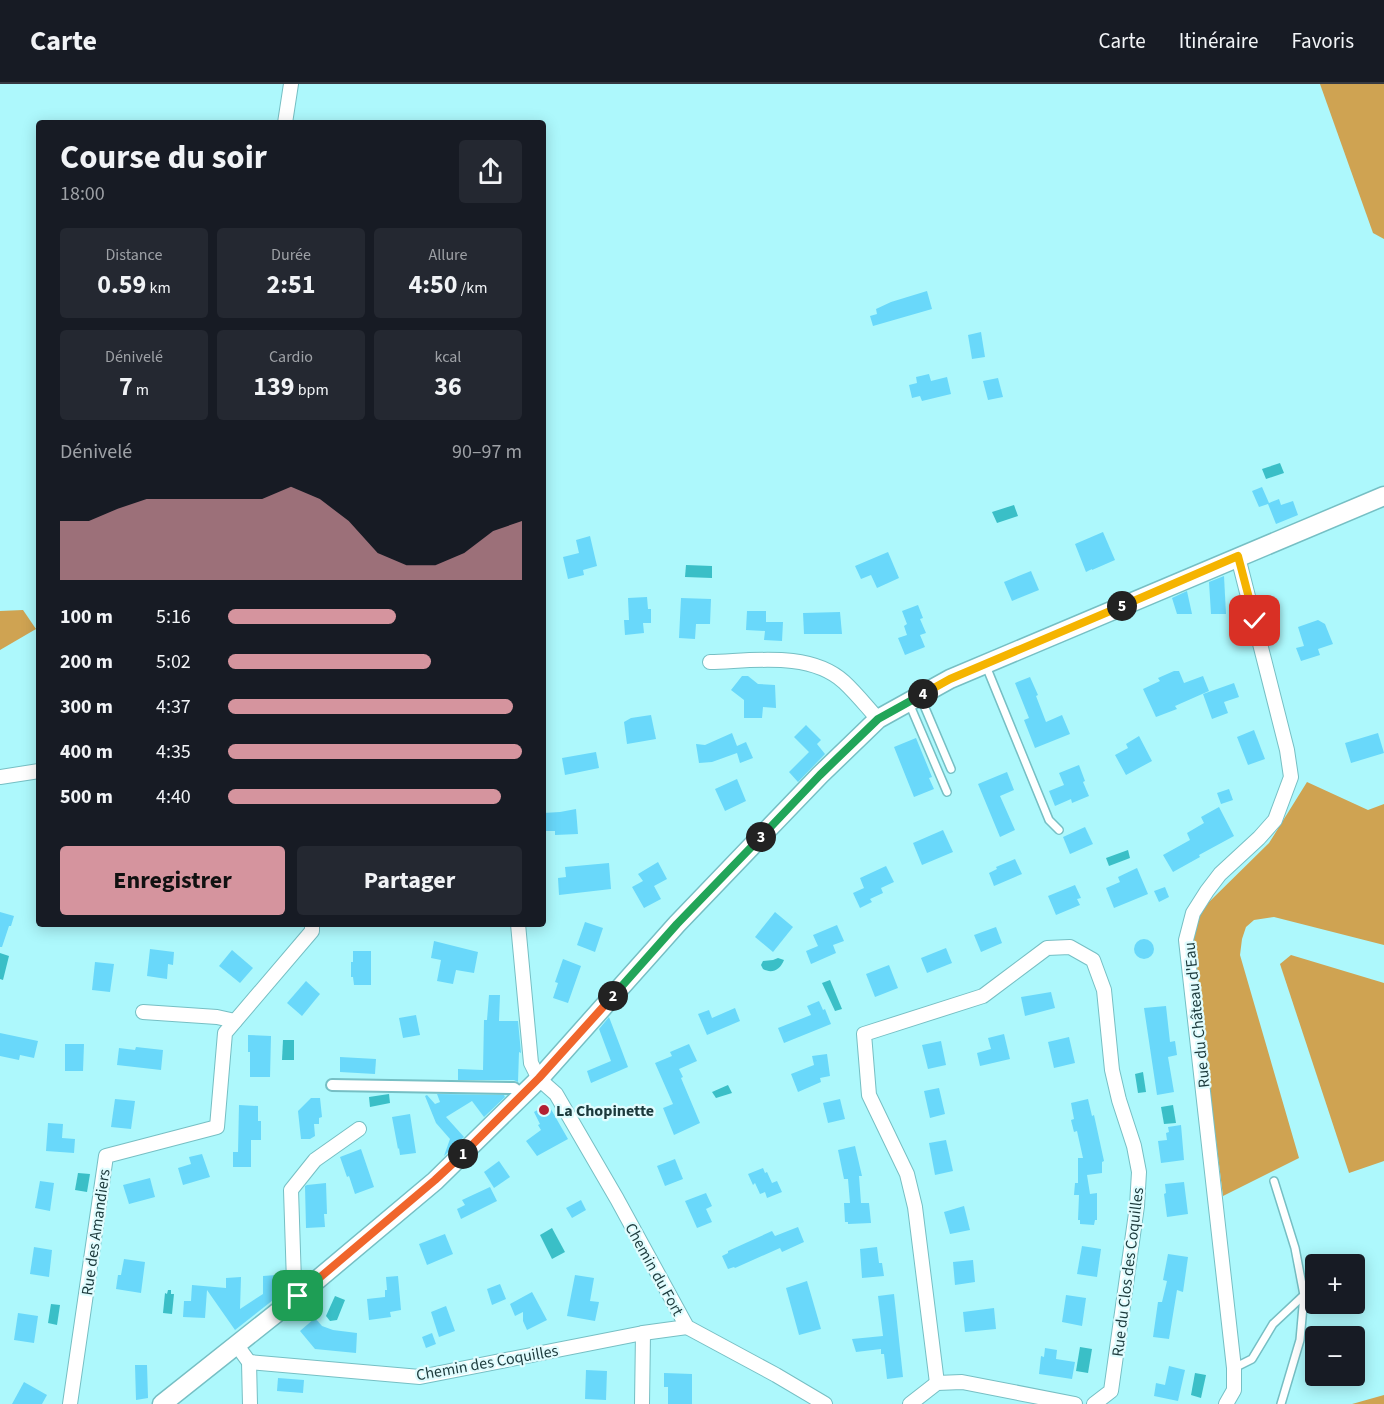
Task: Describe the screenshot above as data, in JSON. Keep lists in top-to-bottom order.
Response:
{
  "streets": {
    "street": [
      "Rue du Château d'Eau",
      "Rue des Amandiers",
      "Chemin du Fort",
      "Rue du Clos des Coquilles",
      "Chemin des Coquilles"
    ]
  },
  "crossings": [
    ["Chemin du Fort", "Chemin des Coquilles"]
  ],
  "places": ["La Chopinette"],
  "page": {
    "header": "Carte",
    "nav": ["Carte", "Itinéraire", "Favoris"],
    "heading": ["Course du soir", "18:00"],
    "stats": [
      ["Distance", "0.59 km"],
      ["Durée", "2:51"],
      ["Allure", "4:50 /km"],
      ["Dénivelé", "7 m"],
      ["Cardio", "139 bpm"],
      ["kcal", "36"]
    ],
    "chart": ["Dénivelé", "90–97 m"],
    "pins": [
      "5",
      "4",
      "3",
      "2",
      "1"
    ],
    "list": [
      {
        "name": "100 m",
        "note": "5:16"
      },
      {
        "name": "200 m",
        "note": "5:02"
      },
      {
        "name": "300 m",
        "note": "4:37"
      },
      {
        "name": "400 m",
        "note": "4:35"
      },
      {
        "name": "500 m",
        "note": "4:40"
      }
    ],
    "buttons": ["Enregistrer", "Partager"],
    "map_buttons": ["+", "−"]
  }
}
